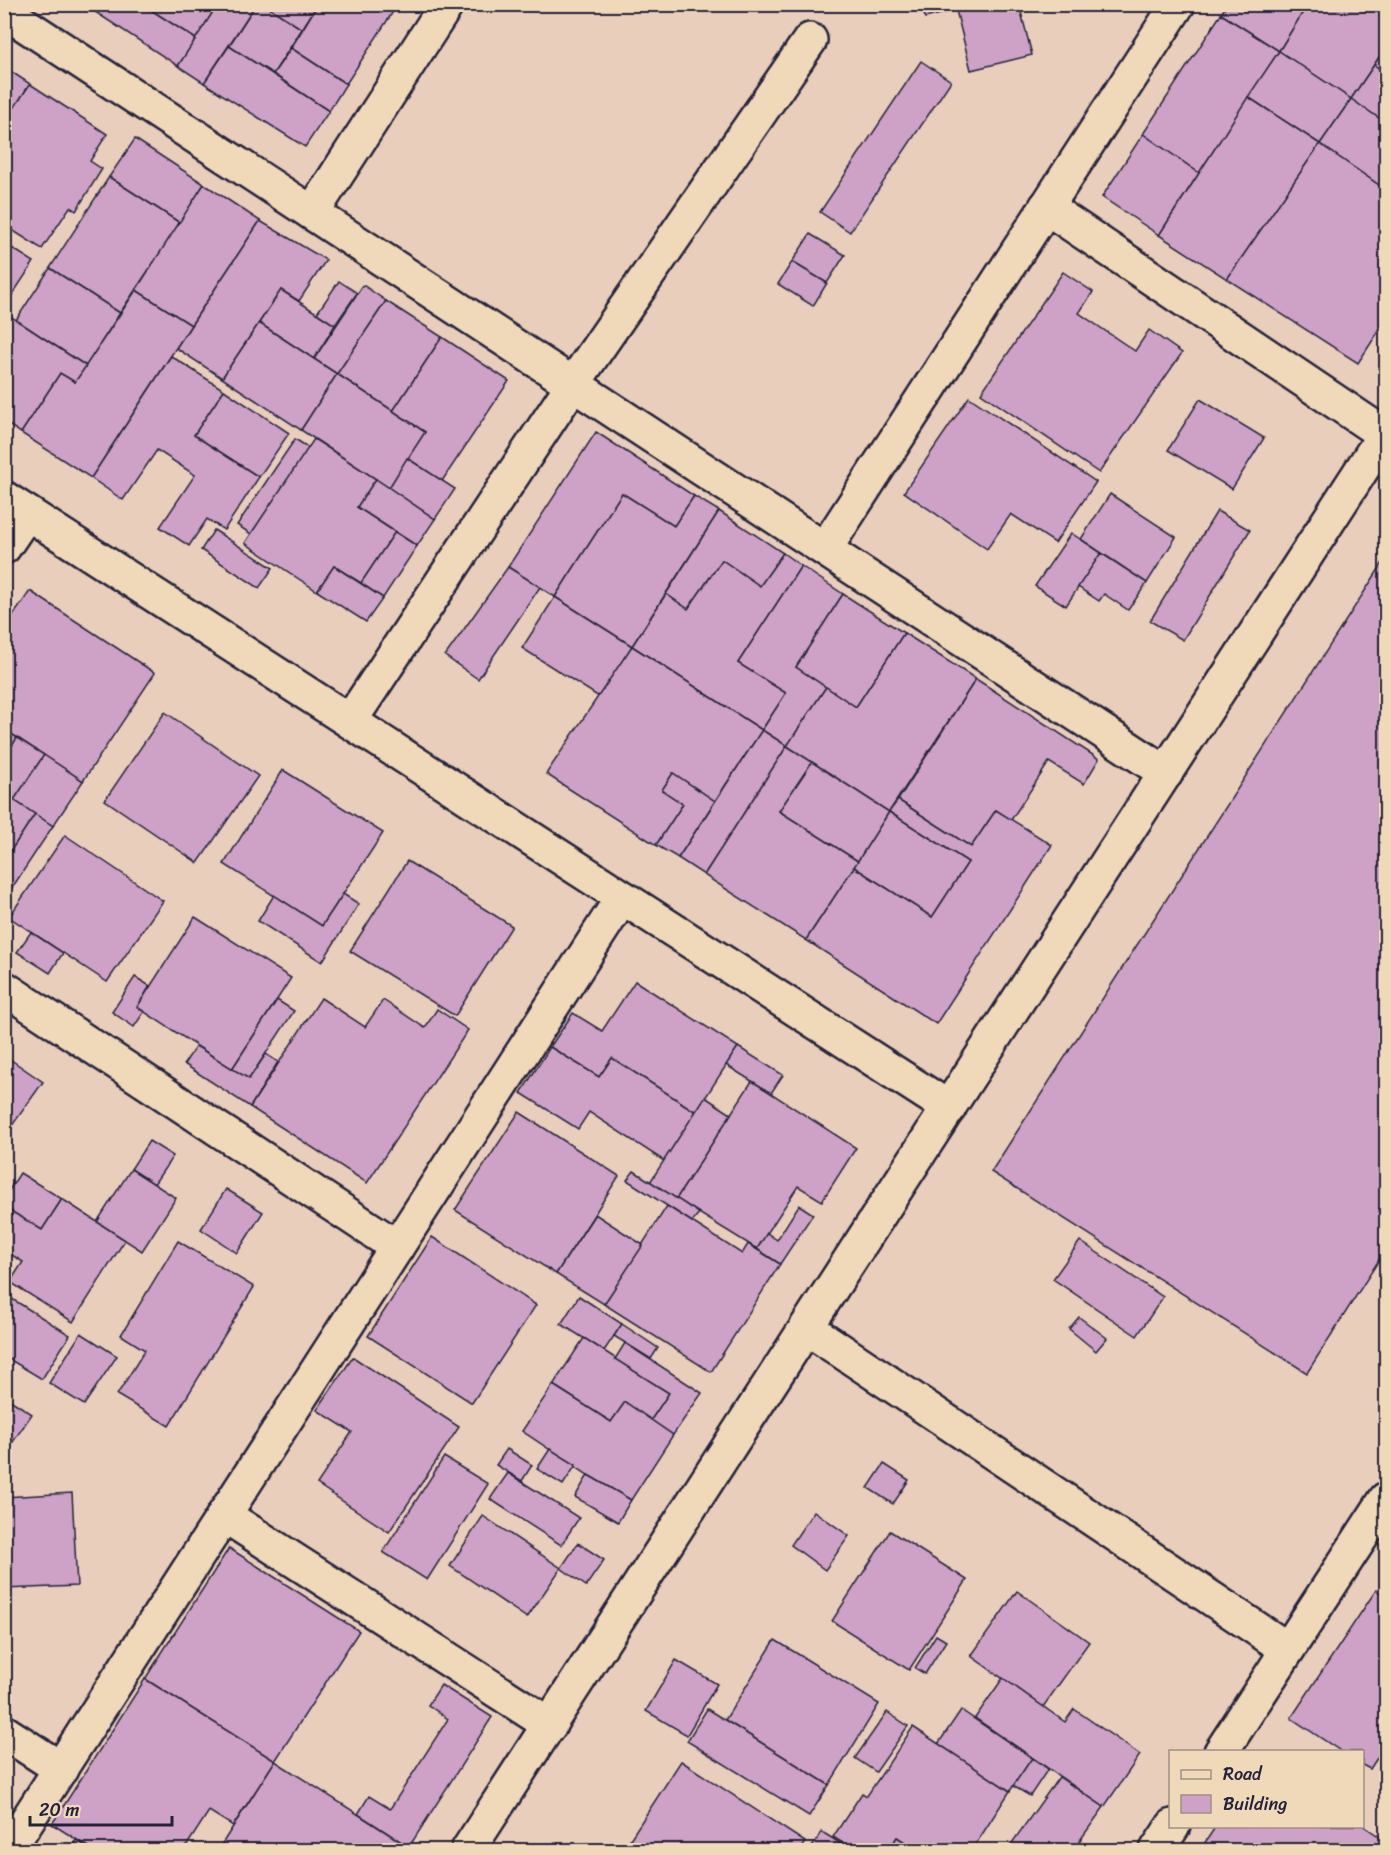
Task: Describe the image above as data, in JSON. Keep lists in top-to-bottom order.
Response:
{
  "legend": ["Road", "Building"],
  "scale_bar": "20 m"
}
